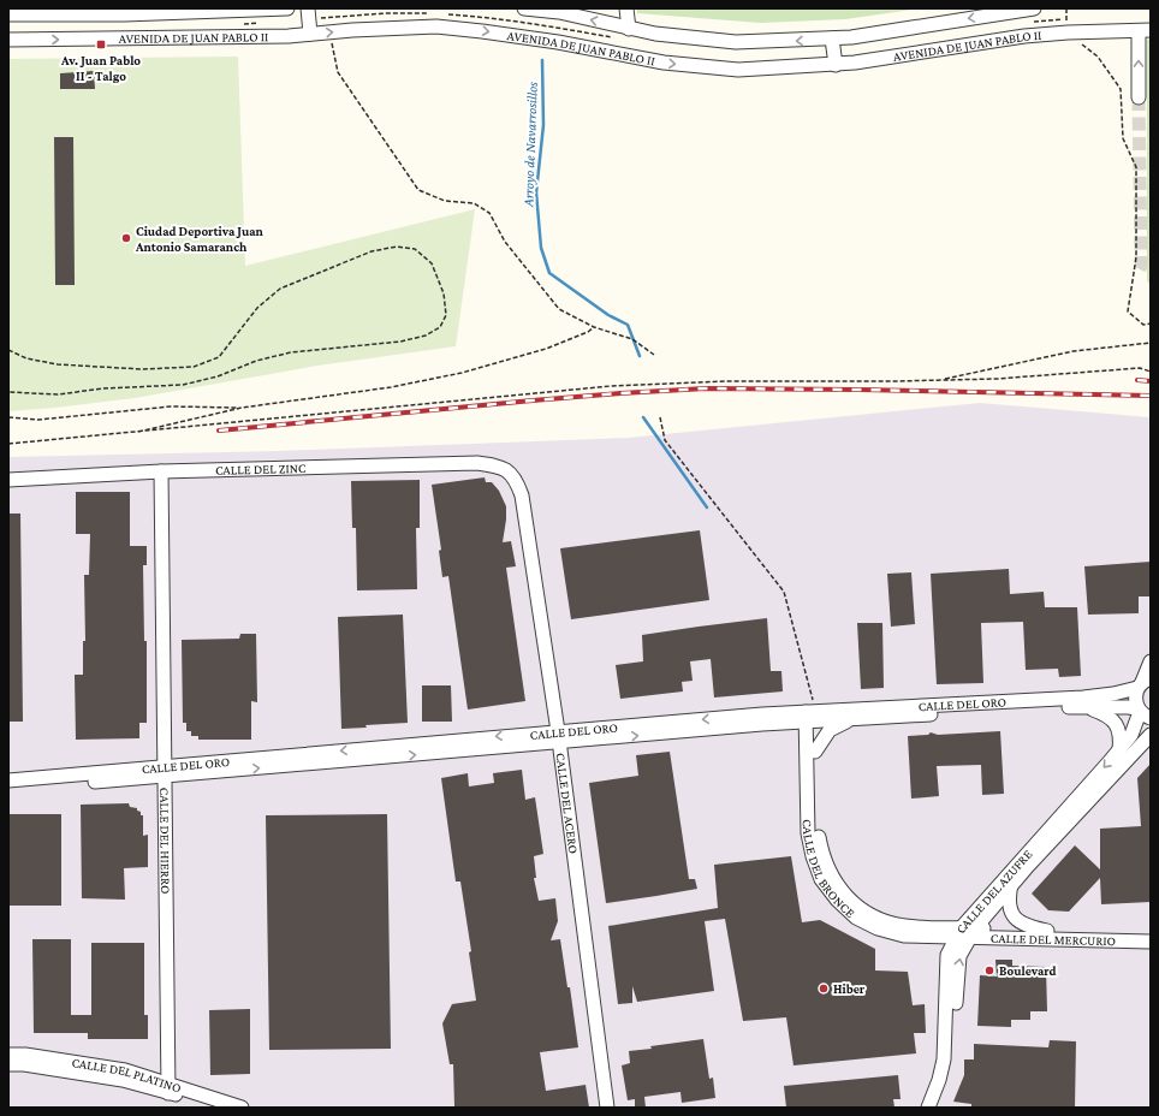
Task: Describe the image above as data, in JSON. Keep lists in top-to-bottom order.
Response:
{
  "streets": {
    "street": [
      "AVENIDA DE JUAN PABLO II",
      "CALLE DEL ZINC",
      "CALLE DEL ORO",
      "CALLE DEL ACERO",
      "CALLE DEL HIERRO",
      "CALLE DEL BRONCE",
      "CALLE DEL AZUFRE",
      "CALLE DEL MERCURIO",
      "CALLE DEL PLATINO"
    ]
  },
  "crossings": [
    ["CALLE DEL ZINC", "CALLE DEL ACERO"],
    ["CALLE DEL ZINC", "CALLE DEL HIERRO"],
    ["CALLE DEL ORO", "CALLE DEL ACERO"],
    ["CALLE DEL ORO", "CALLE DEL HIERRO"],
    ["CALLE DEL ORO", "CALLE DEL BRONCE"],
    ["CALLE DEL ORO", "CALLE DEL AZUFRE"],
    ["CALLE DEL HIERRO", "CALLE DEL PLATINO"],
    ["CALLE DEL BRONCE", "CALLE DEL AZUFRE"],
    ["CALLE DEL BRONCE", "CALLE DEL MERCURIO"],
    ["CALLE DEL AZUFRE", "CALLE DEL MERCURIO"]
  ],
  "water": ["Arroyo de Navarrosillos"],
  "places": {
    "transit": ["Av. Juan Pablo II - Talgo"],
    "other": ["Ciudad Deportiva Juan Antonio Samaranch", "Boulevard", "Hiber"]
  }
}
